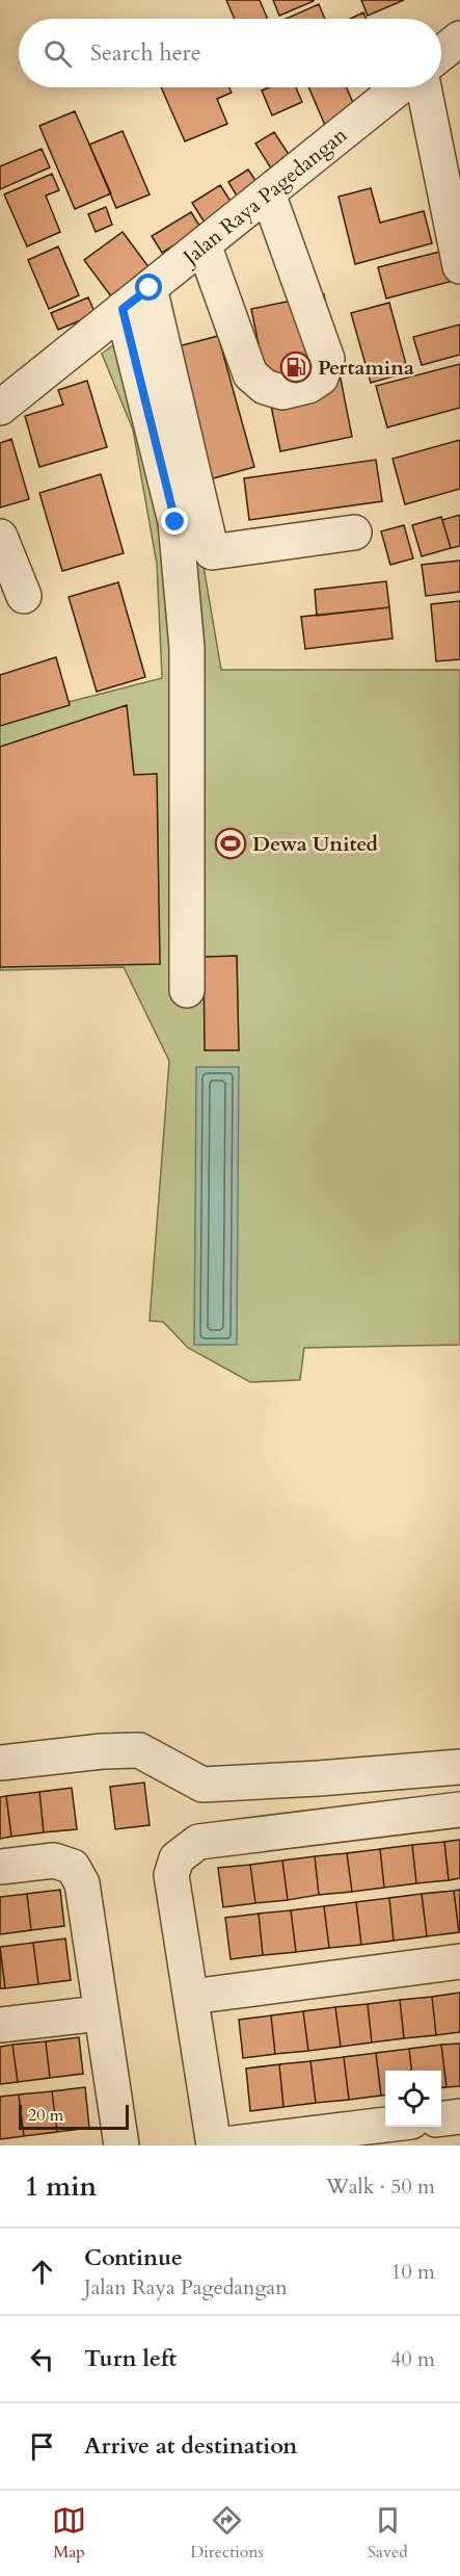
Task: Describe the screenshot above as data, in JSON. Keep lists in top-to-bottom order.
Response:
{
  "streets": {
    "street": ["Jalan Raya Pagedangan"]
  },
  "places": {
    "fuel station": ["Pertamina"],
    "sports": ["Dewa United"]
  },
  "scale_bar": "20 m",
  "page": {
    "search": "Search here",
    "scale": "20 m",
    "heading": ["1 min", "Walk · 50 m"],
    "list": [
      ["Continue", "Jalan Raya Pagedangan", "10 m"],
      ["Turn left", "40 m"],
      "Arrive at destination"
    ],
    "nav": ["Map", "Directions", "Saved"]
  }
}
